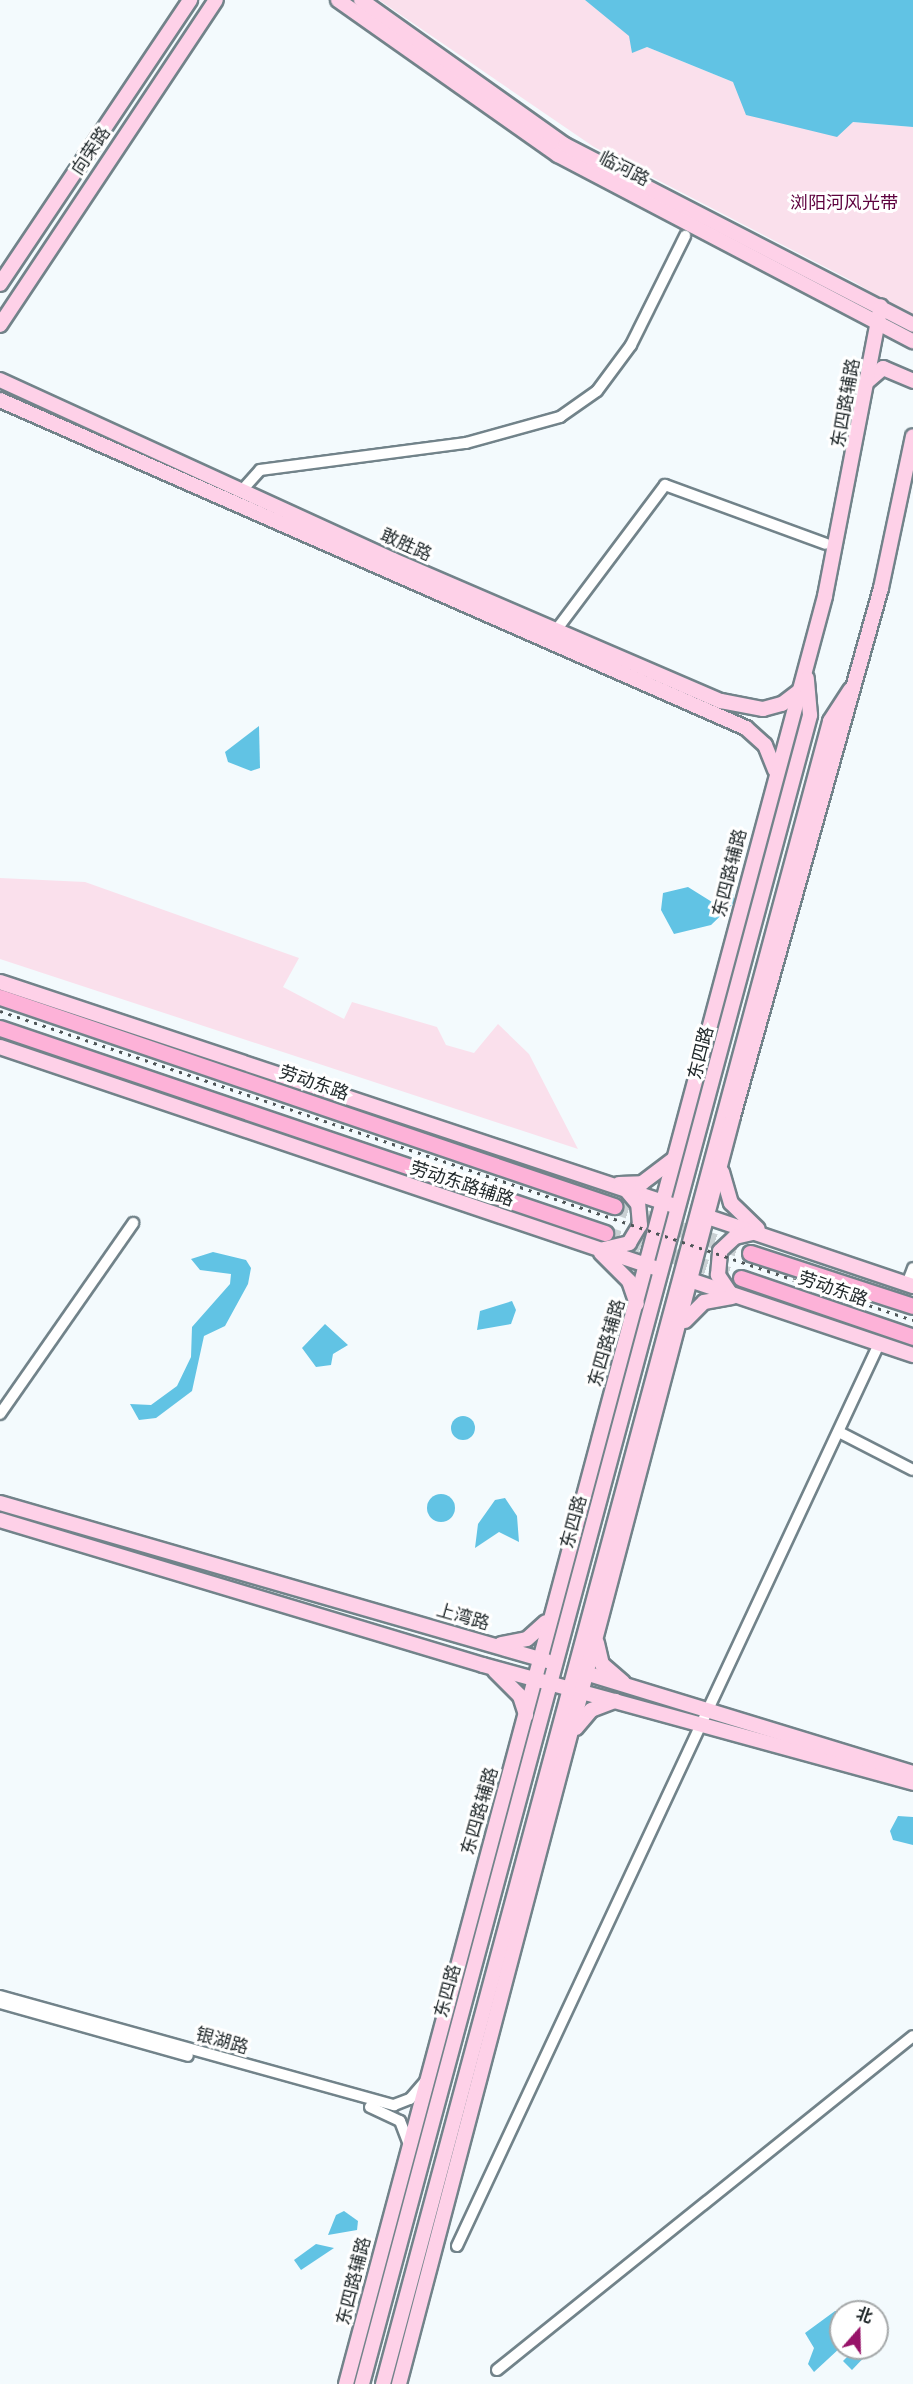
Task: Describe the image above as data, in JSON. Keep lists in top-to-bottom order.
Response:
{
  "streets": {
    "highway": ["劳动东路"],
    "main road": [
      "向荣路",
      "临河路",
      "东四路辅路",
      "敢胜路",
      "东四路",
      "劳动东路辅路",
      "上湾路"
    ],
    "street": ["银湖路"]
  },
  "crossings": [
    ["临河路", "东四路辅路"],
    ["东四路辅路", "敢胜路"],
    ["东四路辅路", "东四路"],
    ["东四路辅路", "劳动东路辅路"],
    ["东四路辅路", "上湾路"],
    ["东四路辅路", "银湖路"],
    ["东四路", "劳动东路辅路"],
    ["东四路", "上湾路"]
  ],
  "parks": ["浏阳河风光带"],
  "north": "top"
}
